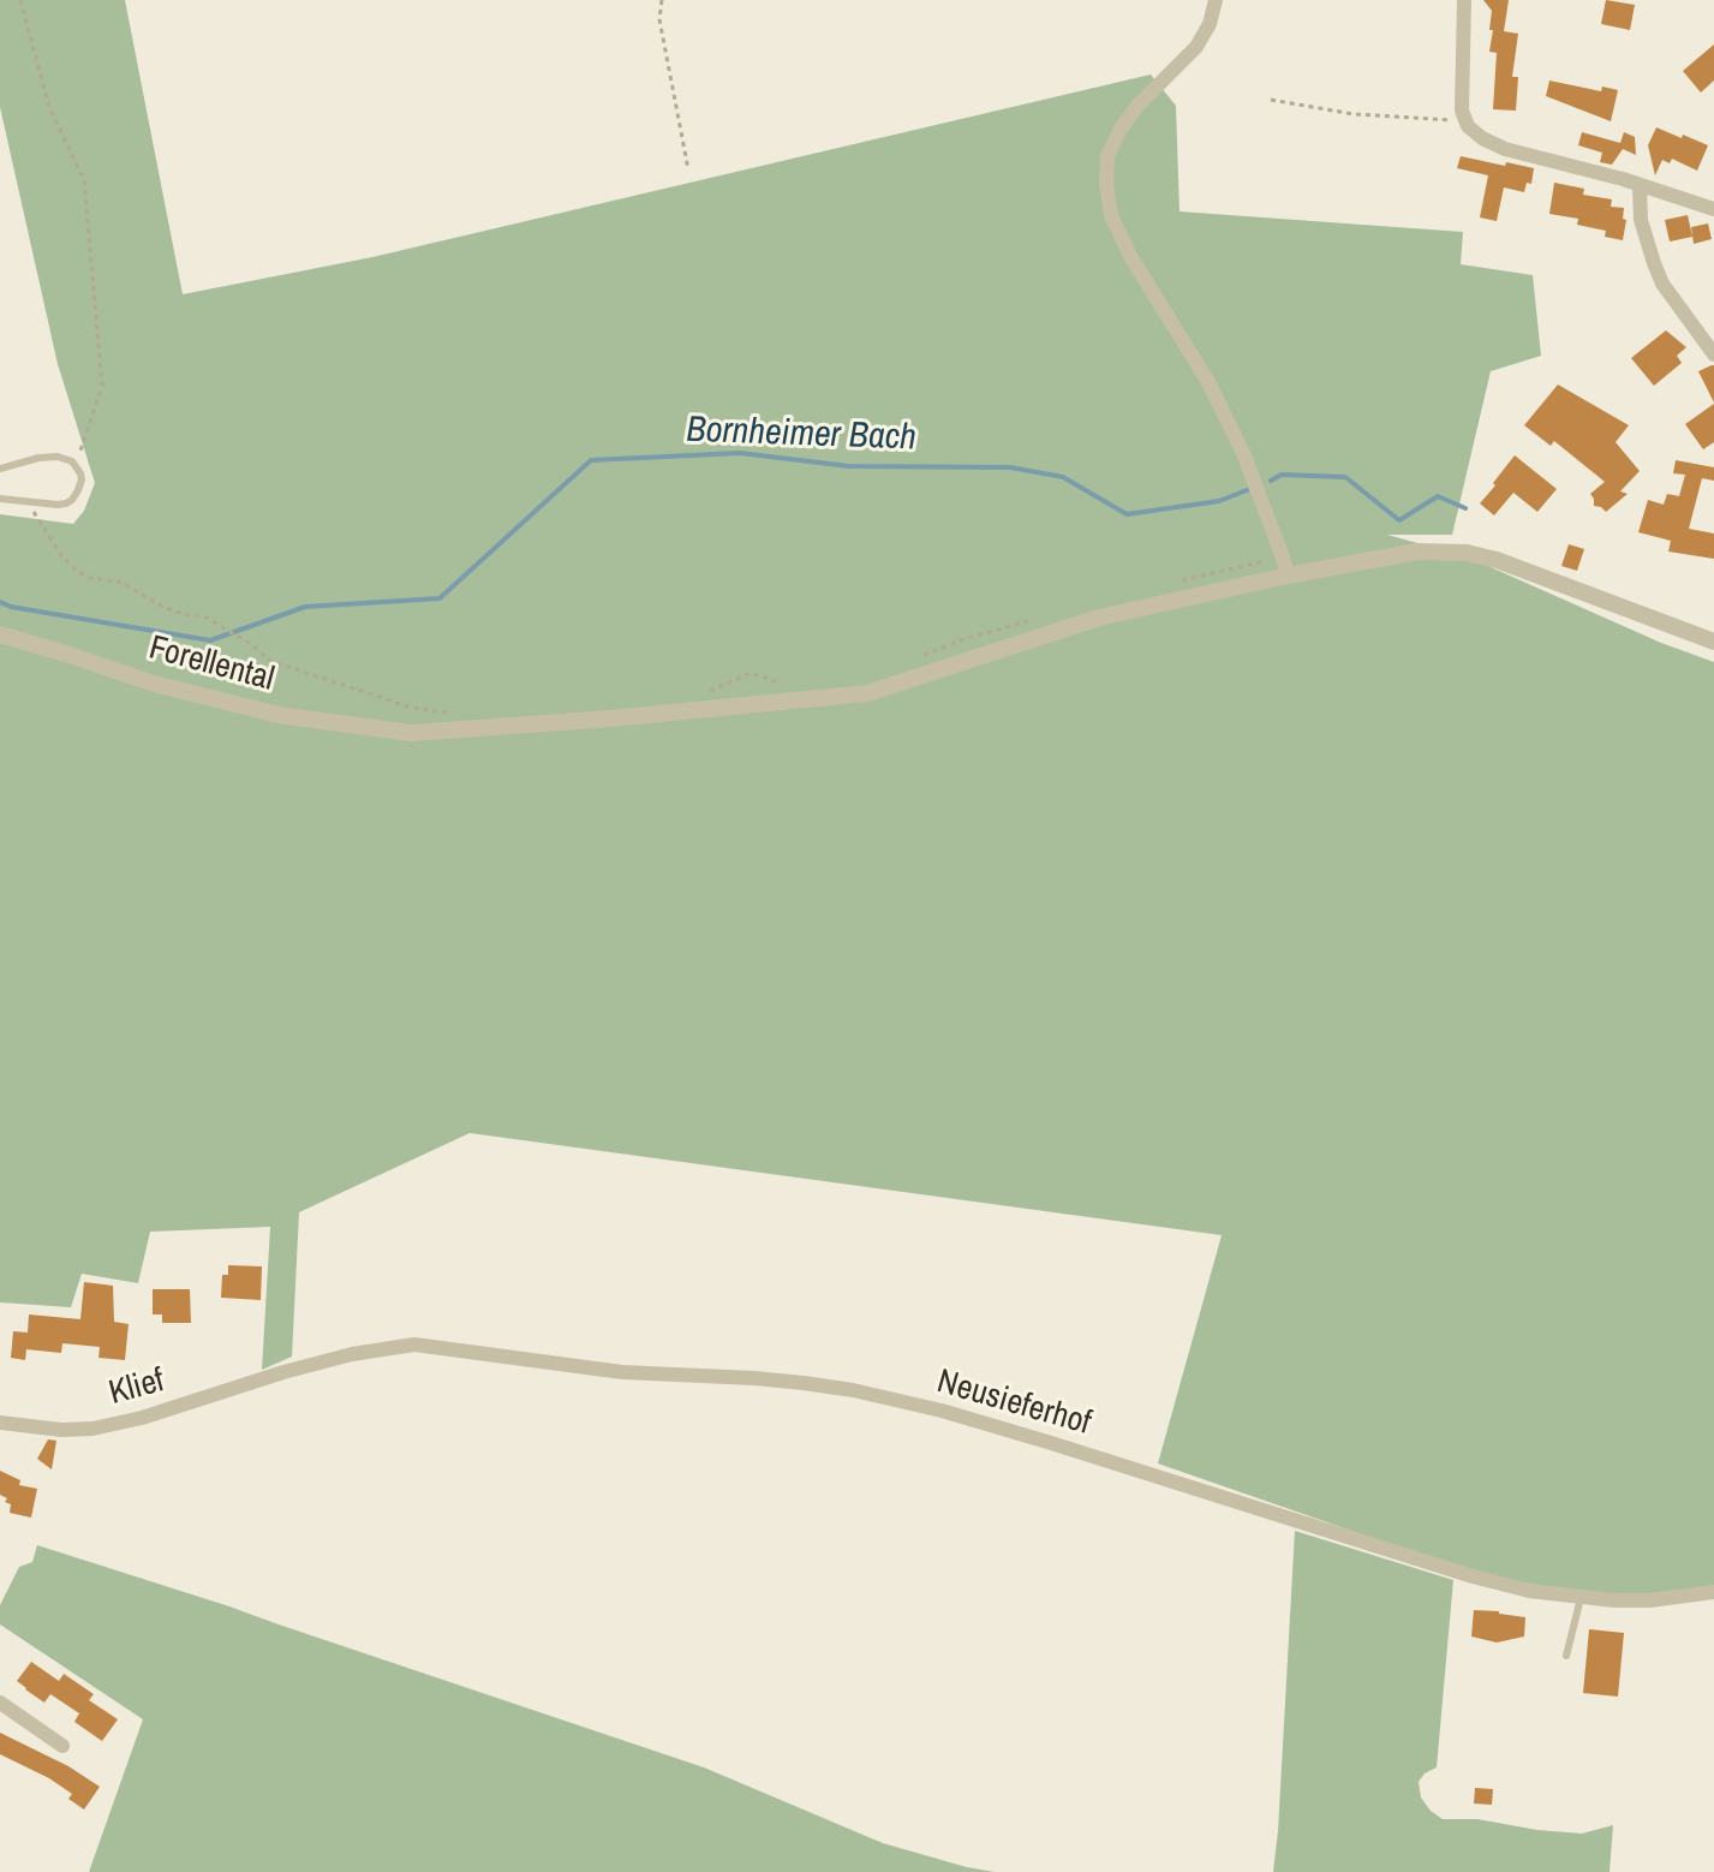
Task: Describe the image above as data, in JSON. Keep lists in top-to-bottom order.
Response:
{
  "streets": {
    "street": ["Forellental", "Klief", "Neusieferhof"]
  },
  "crossings": [
    ["Klief", "Neusieferhof"]
  ],
  "water": ["Bornheimer Bach"]
}
